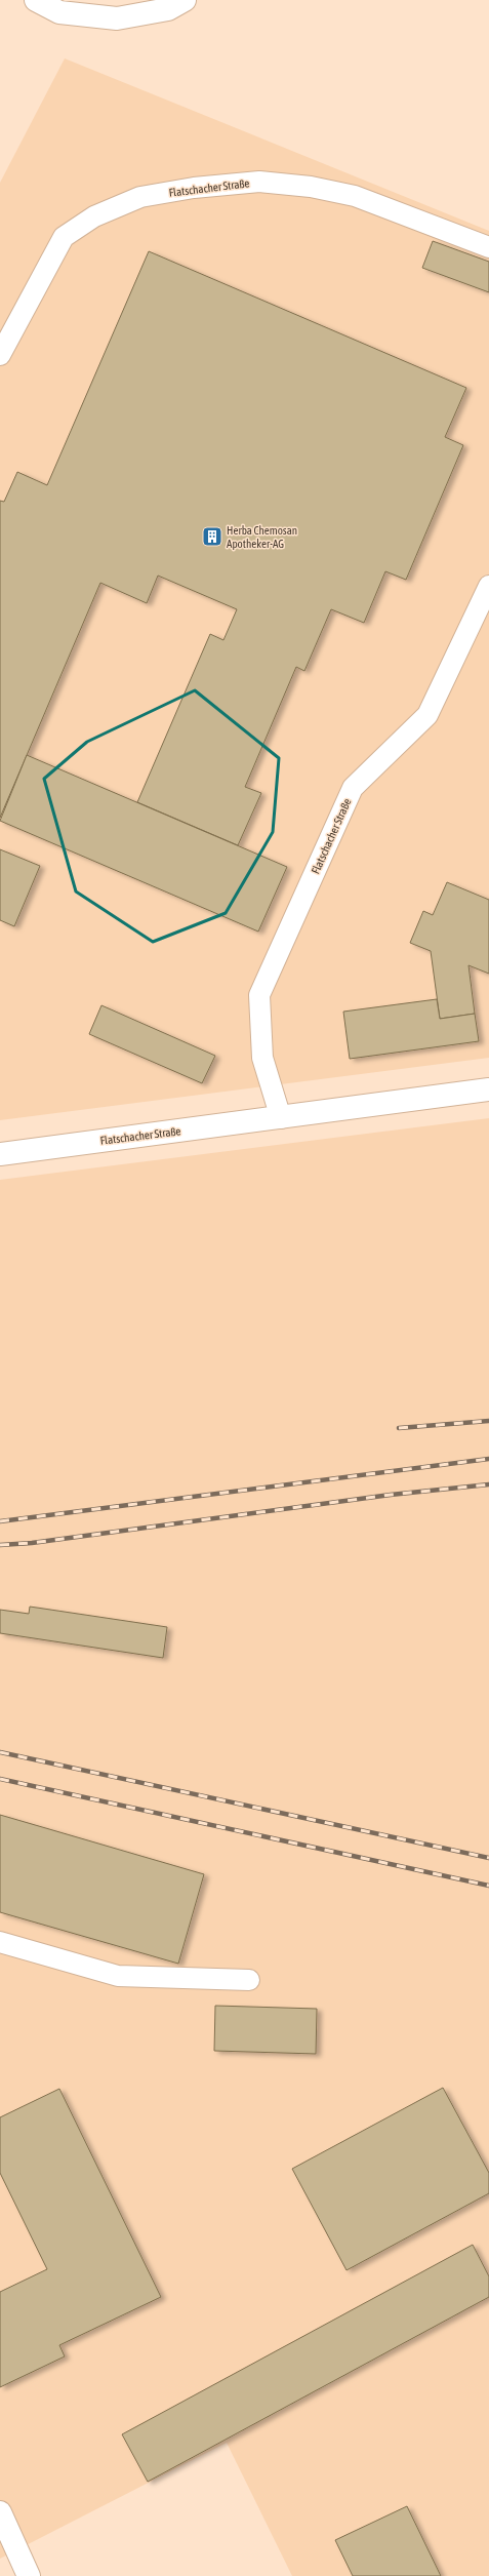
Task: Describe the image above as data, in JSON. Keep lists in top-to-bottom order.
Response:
{
  "streets": {
    "street": ["Flatschacher Straße"]
  },
  "places": {
    "building": ["Herba Chemosan Apotheker-AG"]
  }
}
